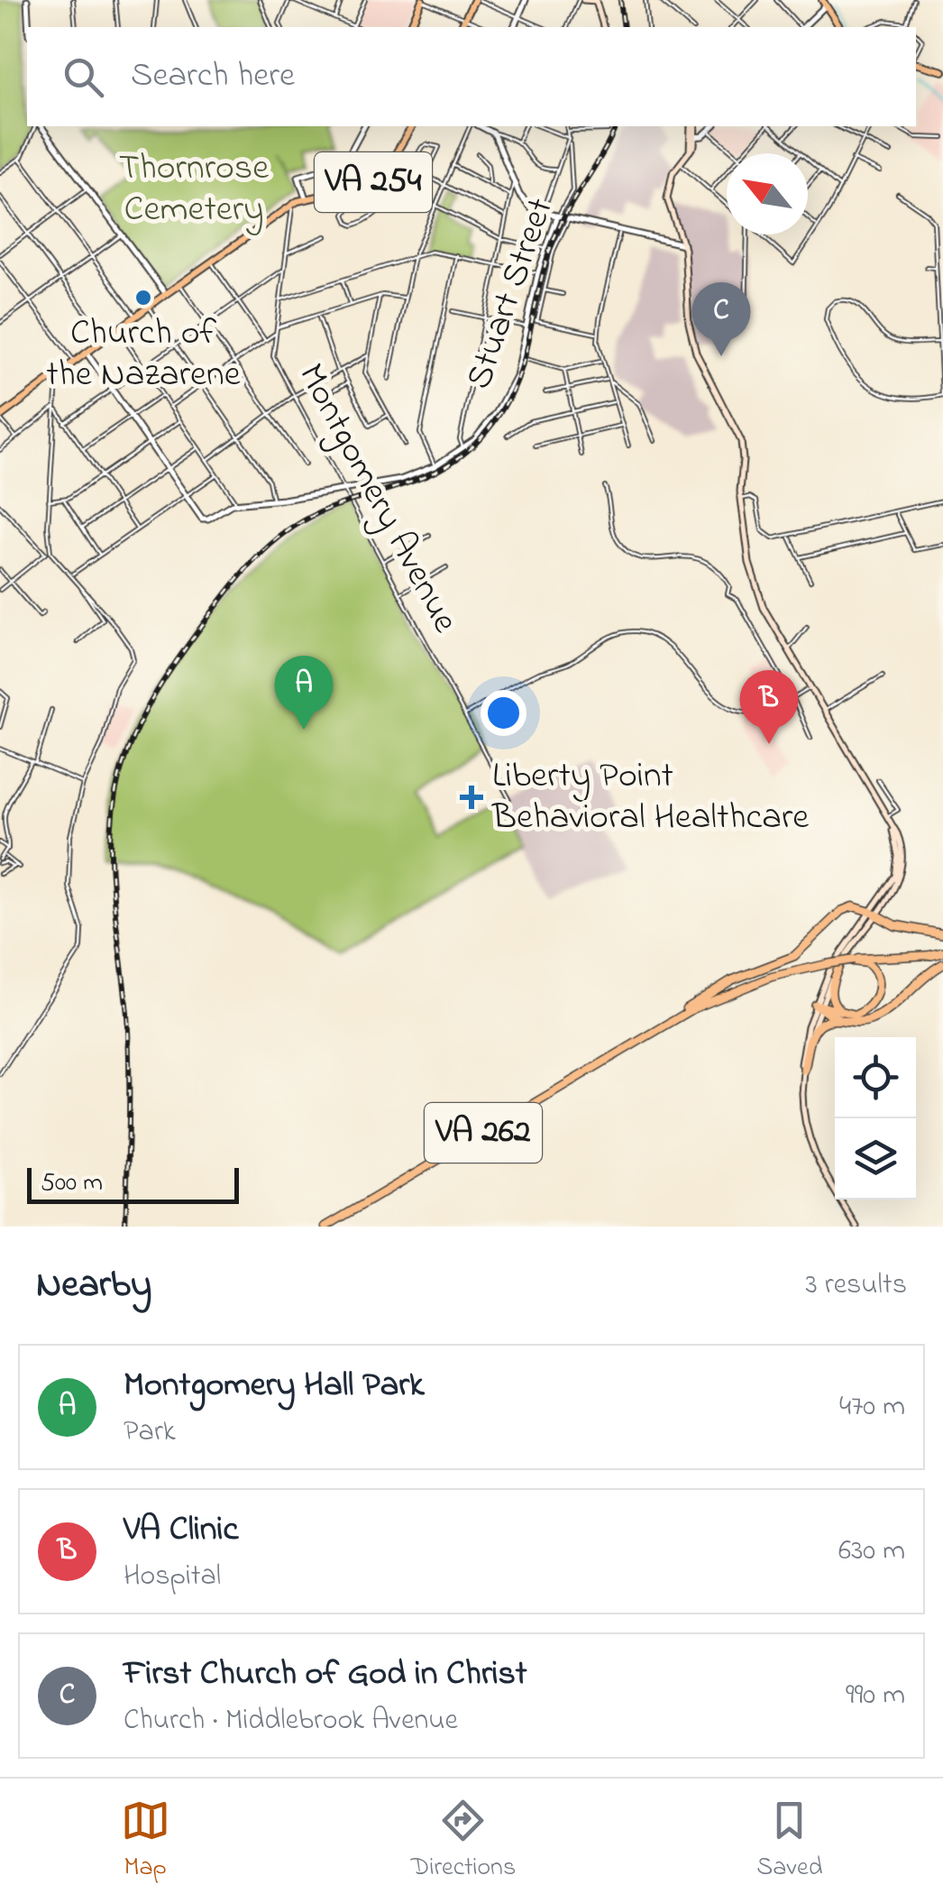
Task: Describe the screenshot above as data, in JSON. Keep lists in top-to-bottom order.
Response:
{
  "streets": {
    "highway": ["VA 262"],
    "main road": ["VA 254"],
    "street": ["Stuart Street", "Montgomery Avenue"]
  },
  "crossings": [
    ["VA 254", "Montgomery Avenue"],
    ["Stuart Street", "Montgomery Avenue"]
  ],
  "parks": ["Thornrose Cemetery"],
  "places": {
    "other": ["Church of the Nazarene"],
    "health": ["Liberty Point Behavioral Healthcare"]
  },
  "scale_bar": "500 m",
  "north": "top left",
  "page": {
    "search": "Search here",
    "pins": ["C", "A", "B"],
    "scale": "500 m",
    "heading": ["Nearby", "3 results"],
    "list": [
      {
        "mark": "A",
        "name": "Montgomery Hall Park",
        "note": "Park",
        "value": "470 m"
      },
      {
        "mark": "B",
        "name": "VA Clinic",
        "note": "Hospital",
        "value": "630 m"
      },
      {
        "mark": "C",
        "name": "First Church of God in Christ",
        "note": "Church · Middlebrook Avenue",
        "value": "990 m"
      }
    ],
    "nav": ["Map", "Directions", "Saved"]
  }
}
